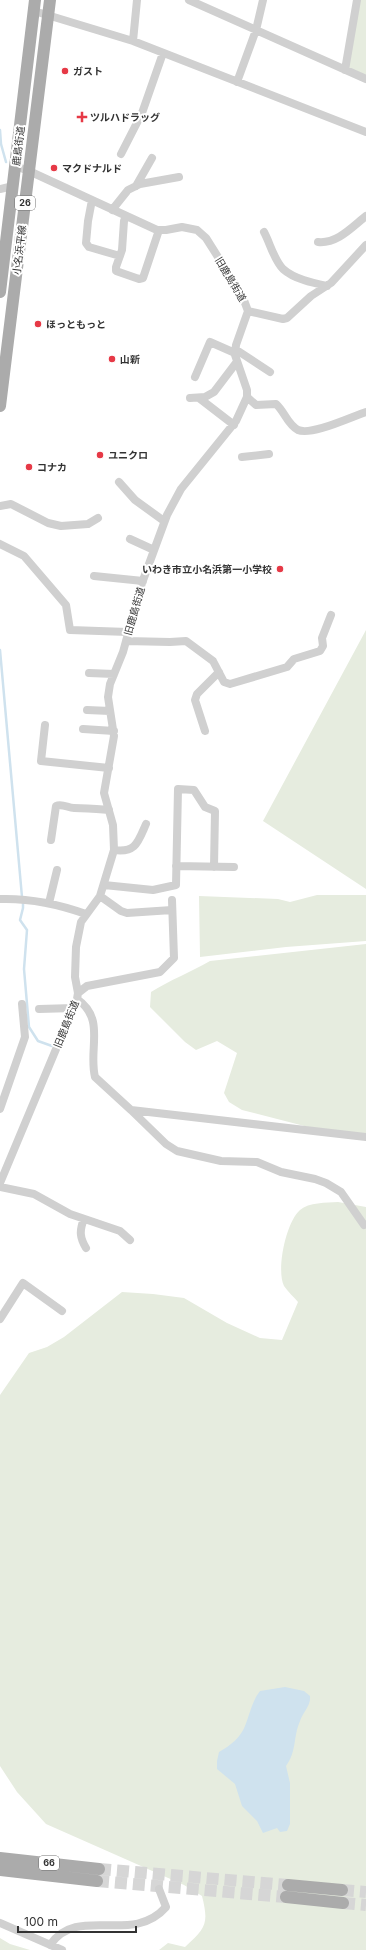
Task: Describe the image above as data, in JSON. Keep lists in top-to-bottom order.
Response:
{
  "streets": {
    "main road": [
      "鹿島街道",
      "26",
      "小名浜平線",
      "66"
    ],
    "street": ["旧鹿島街道"]
  },
  "places": {
    "other": [
      "ガスト",
      "マクドナルド",
      "ほっともっと",
      "山新",
      "ユニクロ",
      "コナカ",
      "いわき市立小名浜第一小学校"
    ],
    "health": ["ツルハドラッグ"]
  },
  "scale_bar": "100 m"
}
